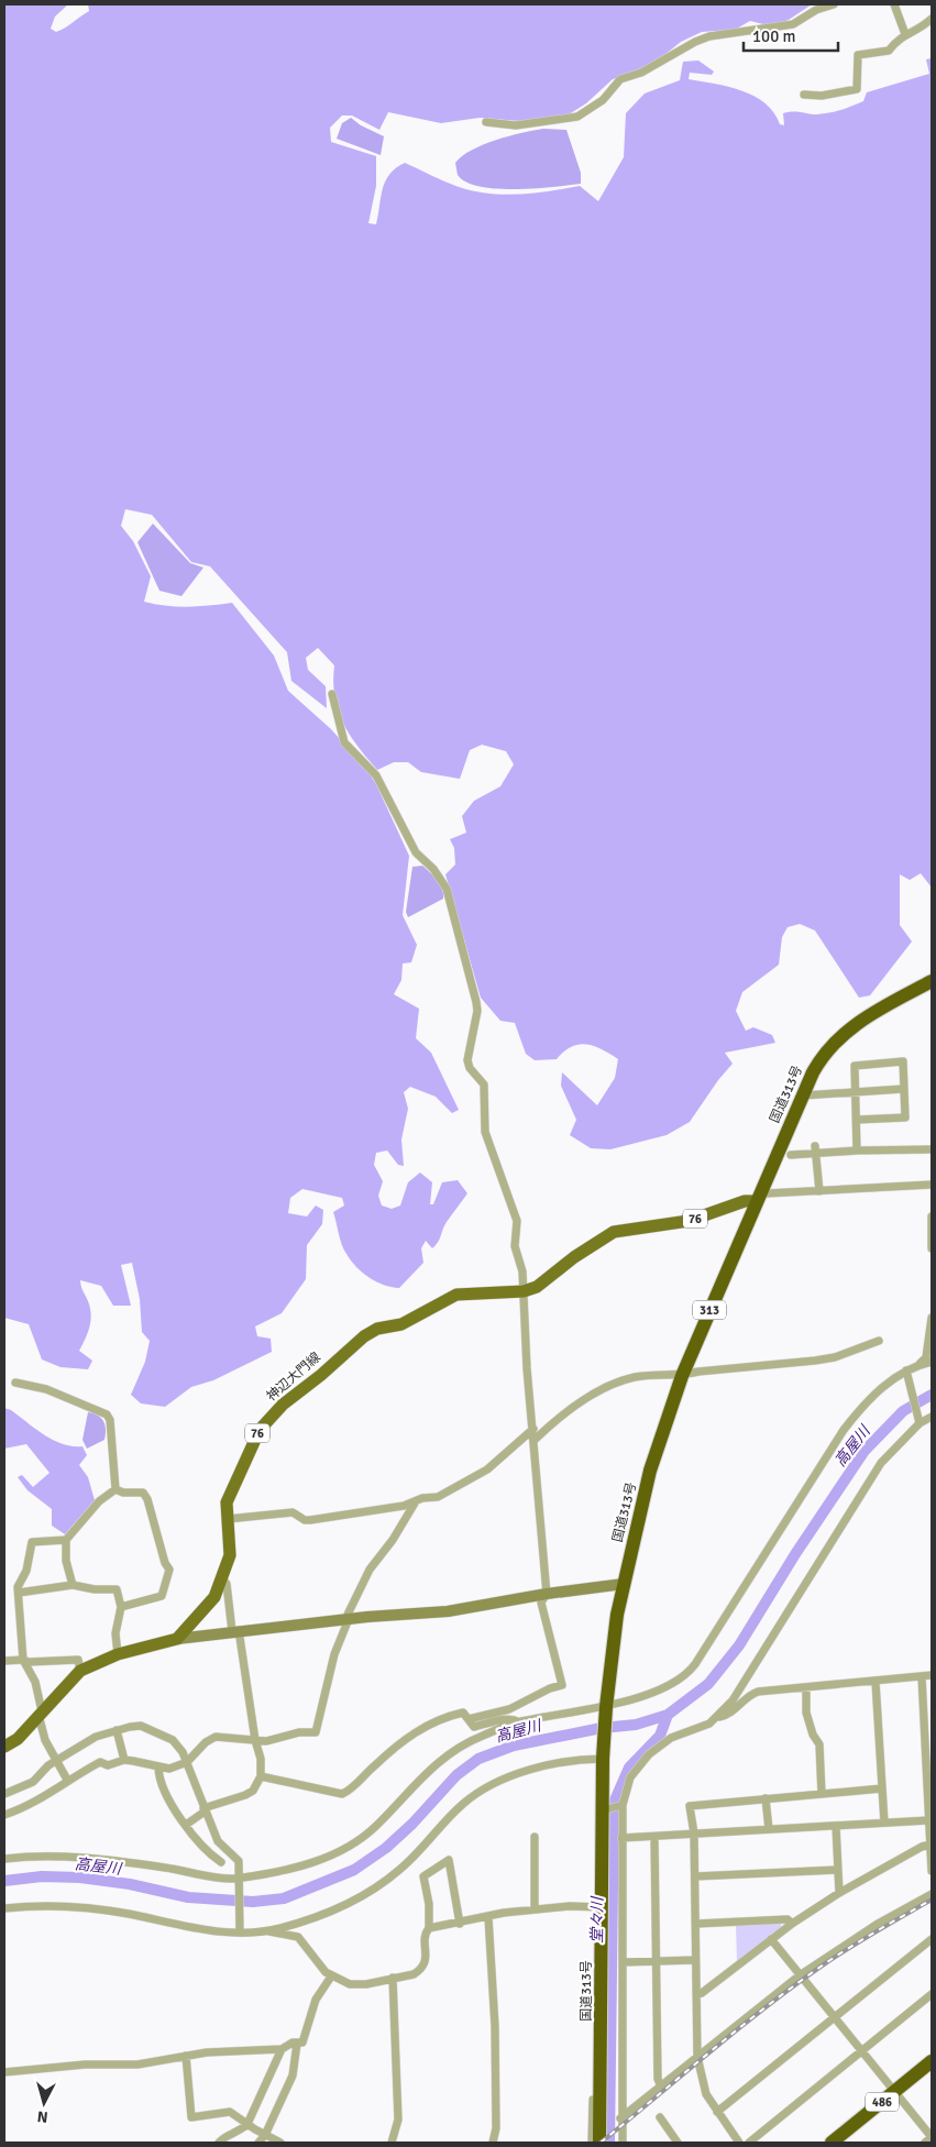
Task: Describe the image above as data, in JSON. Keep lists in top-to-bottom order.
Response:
{
  "streets": {
    "highway": ["国道313号", "313", "486"],
    "main road": ["76", "神辺大門線"]
  },
  "crossings": [
    ["国道313号", "神辺大門線"]
  ],
  "water": ["高屋川", "堂々川"],
  "scale_bar": "100 m",
  "north": "bottom"
}
